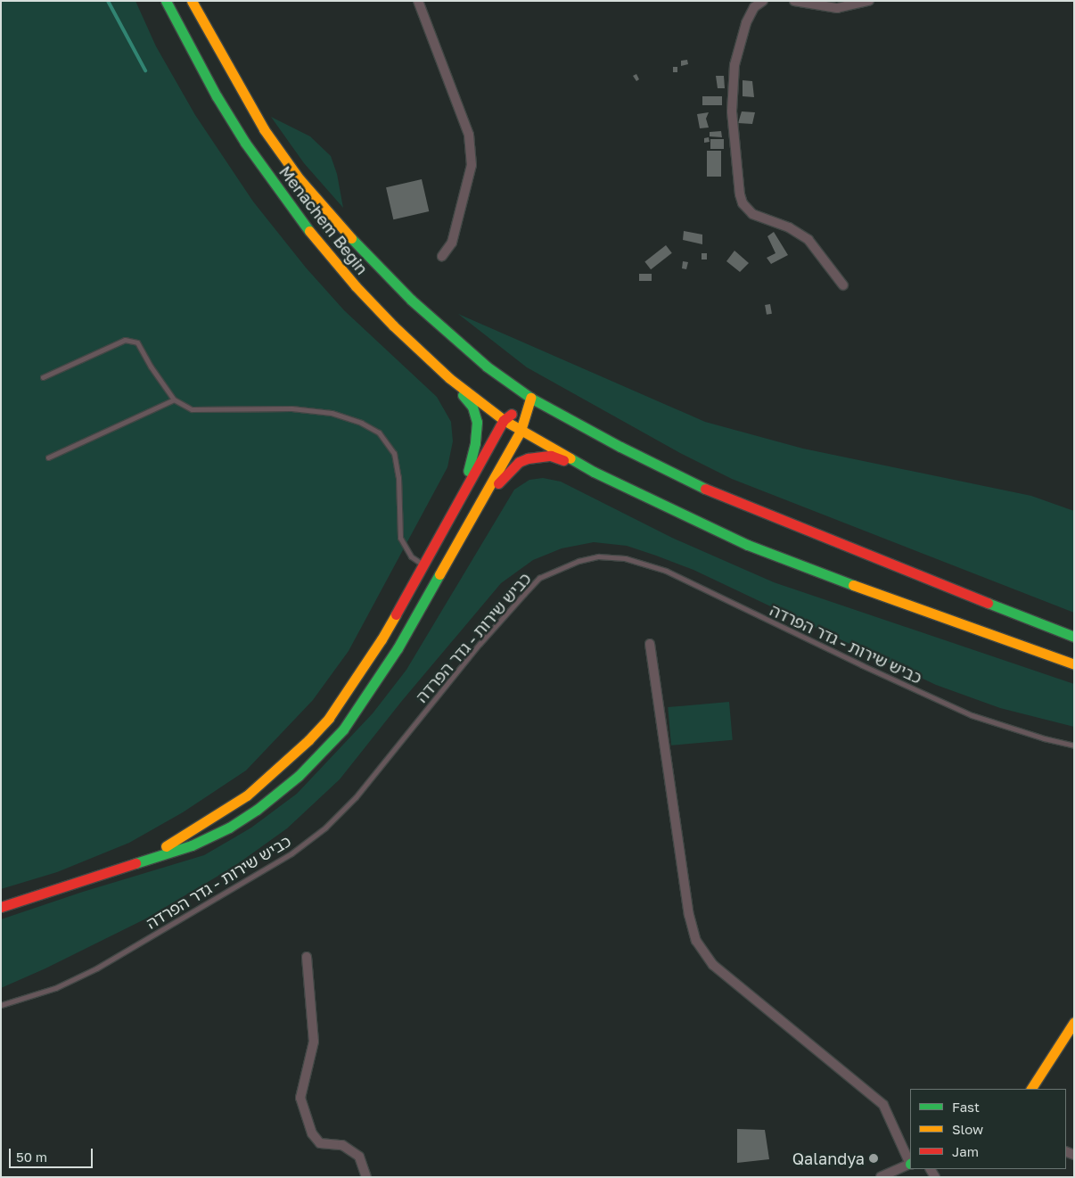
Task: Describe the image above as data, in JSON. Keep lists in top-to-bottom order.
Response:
{
  "streets": {
    "main road": ["Menachem Begin"],
    "lane": ["כביש שירות - גדר הפרדה"]
  },
  "places": ["Qalandya"],
  "legend": ["Fast", "Slow", "Jam"],
  "scale_bar": "50 m"
}
